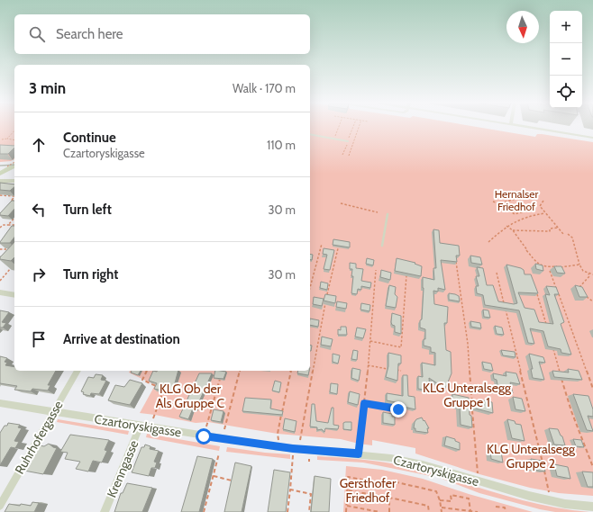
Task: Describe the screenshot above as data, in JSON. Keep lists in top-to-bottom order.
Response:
{
  "streets": {
    "street": ["Czartoryskigasse", "Ruhrhofergasse", "Krenngasse"]
  },
  "crossings": [
    ["Czartoryskigasse", "Ruhrhofergasse"],
    ["Czartoryskigasse", "Krenngasse"]
  ],
  "parks": [
    "Hernalser Friedhof",
    "KLG Unteralsegg Gruppe 1",
    "KLG Ob der Als Gruppe C",
    "KLG Unteralsegg Gruppe 2",
    "Gersthofer Friedhof"
  ],
  "north": "bottom",
  "page": {
    "map_buttons": ["+", "−"],
    "search": "Search here",
    "heading": ["3 min", "Walk · 170 m"],
    "list": [
      ["Continue", "Czartoryskigasse", "110 m"],
      ["Turn left", "30 m"],
      ["Turn right", "30 m"],
      "Arrive at destination"
    ]
  }
}
